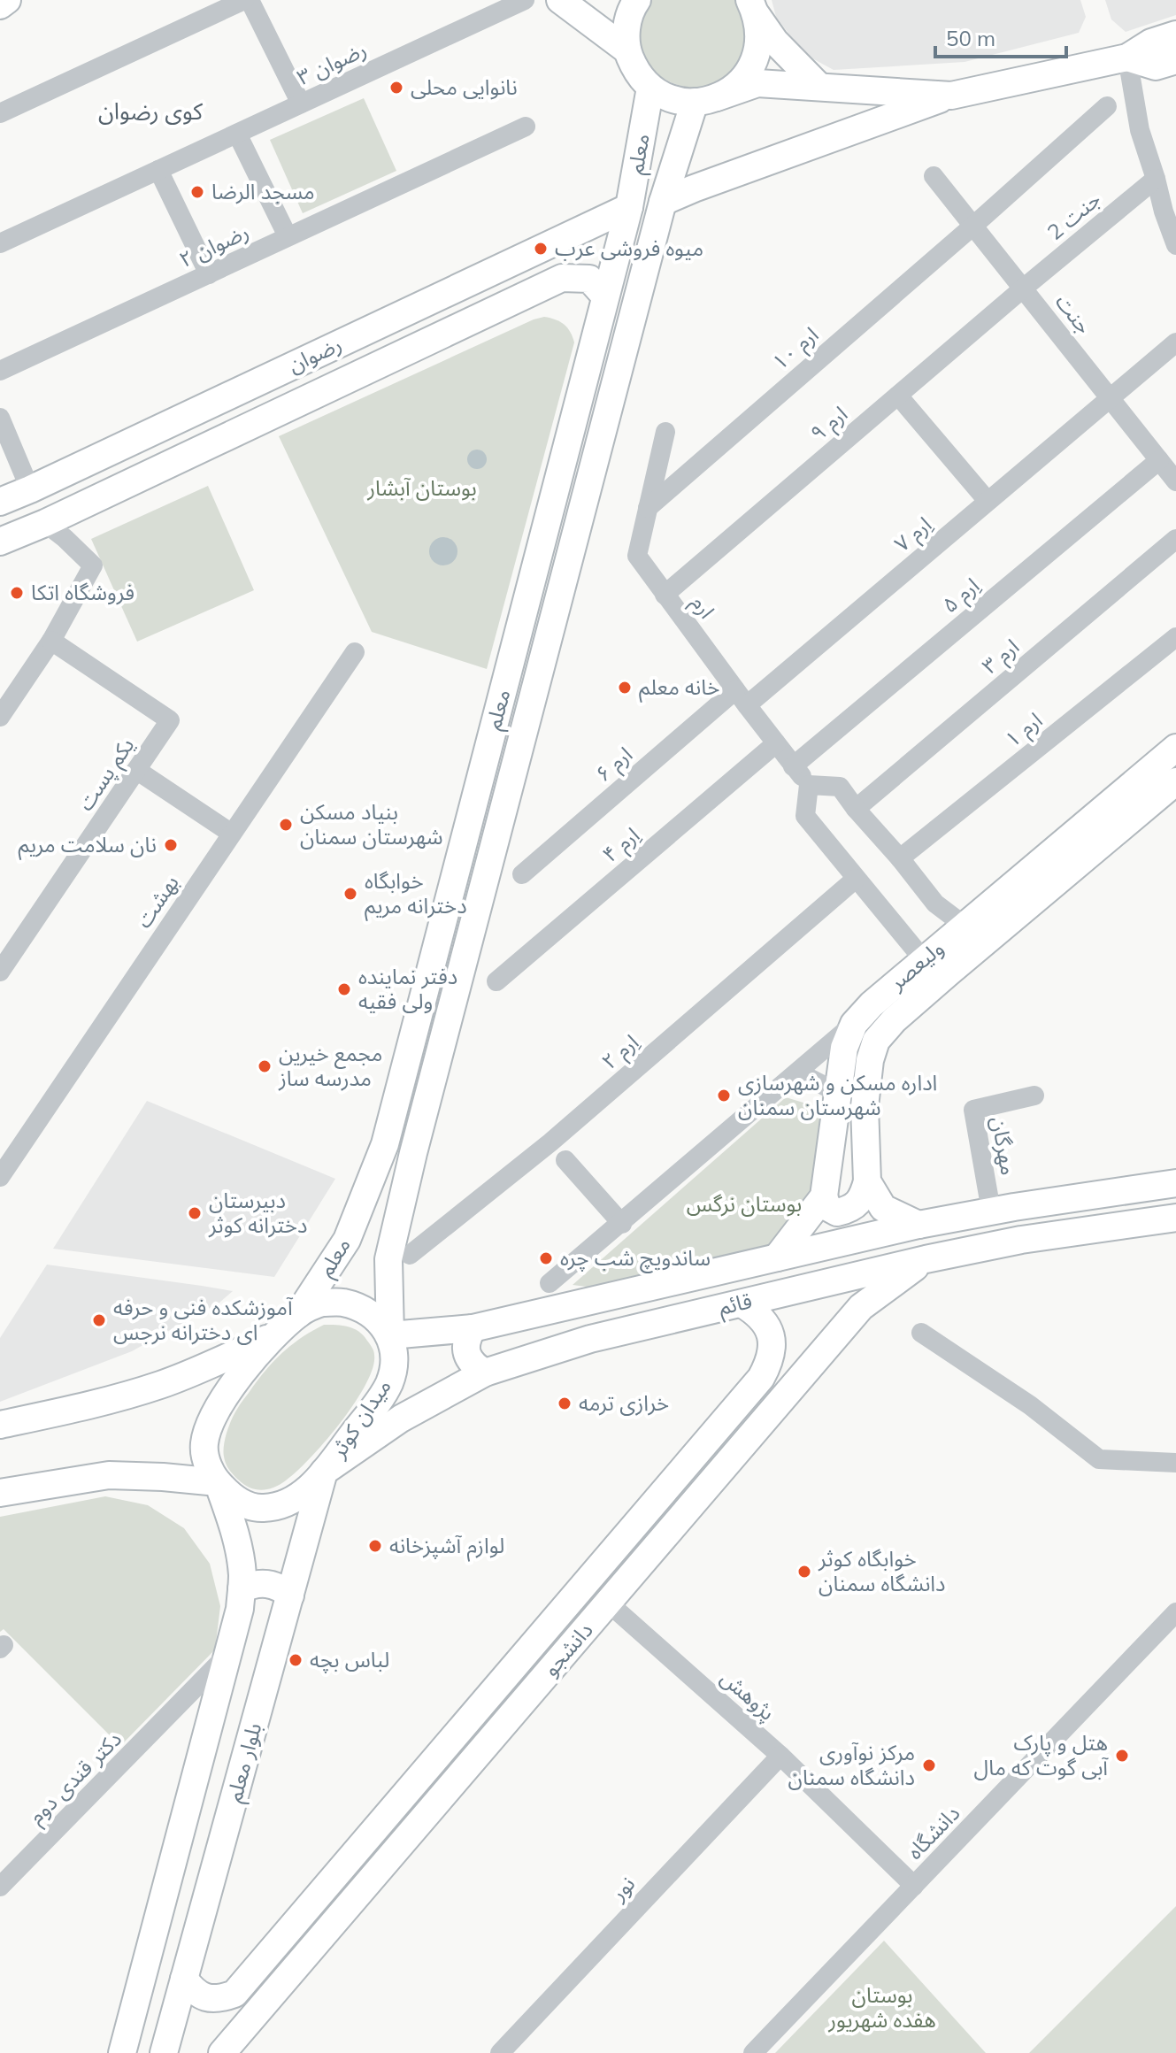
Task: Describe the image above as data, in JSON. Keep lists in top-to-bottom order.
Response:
{
  "streets": {
    "main road": [
      "معلم",
      "رضوان",
      "ولیعصر",
      "قائم",
      "میدان کوثر",
      "دانشجو",
      "بلوار معلم"
    ],
    "street": [
      "رضوان ۳",
      "جنت 2",
      "رضوان ۲",
      "جنت",
      "ارم ۱۰",
      "ارم ۹",
      "اِرم ۷",
      "اِرم ۵",
      "ارم",
      "ارم ۳",
      "ارم ۱",
      "ارم ۶",
      "یکم پست",
      "اِرم ۴",
      "بهشت",
      "اِرم ۲",
      "مهرگان",
      "پژوهش",
      "دکتر قندی دوم",
      "دانشگاه",
      "نور"
    ]
  },
  "crossings": [
    ["معلم", "رضوان"],
    ["معلم", "قائم"],
    ["معلم", "میدان کوثر"],
    ["معلم", "بلوار معلم"],
    ["جنت 2", "جنت"],
    ["جنت 2", "ارم ۹"],
    ["جنت", "ارم ۱۰"],
    ["جنت", "ارم ۹"],
    ["جنت", "اِرم ۷"],
    ["جنت", "اِرم ۵"],
    ["ارم ۱۰", "ارم"],
    ["ارم ۹", "ارم"],
    ["اِرم ۷", "ارم"],
    ["اِرم ۷", "ارم ۶"],
    ["اِرم ۵", "ارم"],
    ["ارم", "ارم ۶"],
    ["ارم", "اِرم ۴"],
    ["ولیعصر", "قائم"],
    ["مهرگان", "قائم"],
    ["قائم", "میدان کوثر"],
    ["قائم", "دانشجو"],
    ["قائم", "بلوار معلم"],
    ["میدان کوثر", "بلوار معلم"],
    ["دانشجو", "پژوهش"],
    ["دانشجو", "بلوار معلم"],
    ["پژوهش", "دانشگاه"],
    ["پژوهش", "نور"],
    ["بلوار معلم", "دکتر قندی دوم"]
  ],
  "districts": ["کوی رضوان"],
  "parks": ["بوستان آبشار", "بوستان نرگس", "بوستان هفده شهریور"],
  "places": [
    "نانوایی محلی",
    "مسجد الرضا",
    "میوه فروشی عرب",
    "فروشگاه اتکا",
    "خانه معلم",
    "بنیاد مسکن شهرستان سمنان",
    "نان سلامت مریم",
    "خوابگاه دخترانه مریم",
    "دفتر نماینده ولی فقیه",
    "مجمع خیرین مدرسه ساز",
    "اداره مسکن و شهرسازی شهرستان سمنان",
    "دبیرستان دخترانه کوثر",
    "ساندویچ شب چره",
    "آموزشکده فنی و حرفه ای دخترانه نرجس",
    "خرازی ترمه",
    "لوازم آشپزخانه",
    "خوابگاه کوثر دانشگاه سمنان",
    "لباس بچه",
    "هتل و پارک آبی گوت که مال",
    "مرکز نوآوری دانشگاه سمنان"
  ],
  "scale_bar": "50 m"
}
